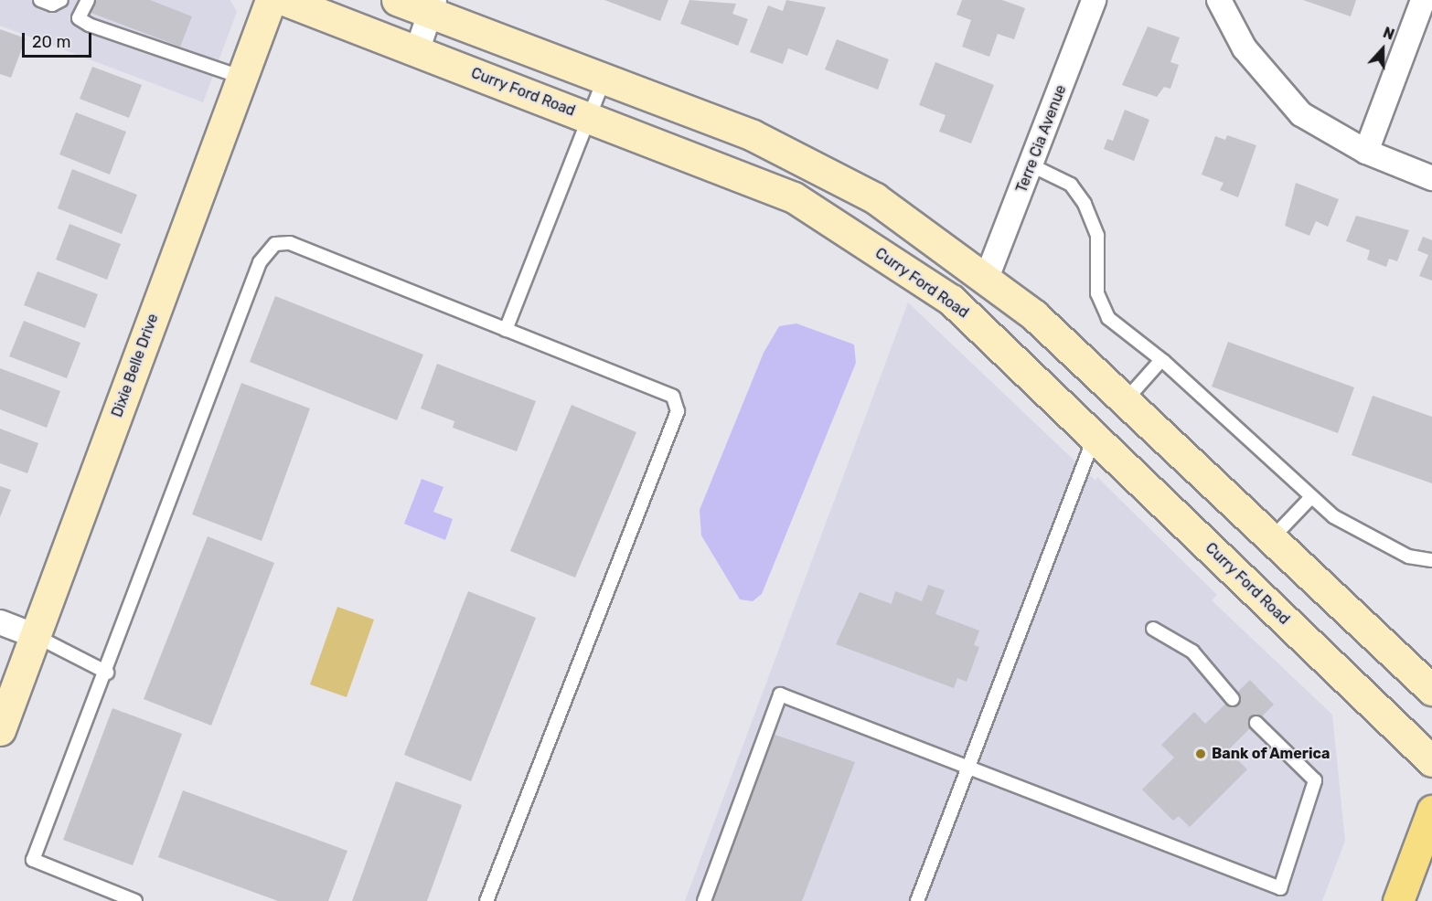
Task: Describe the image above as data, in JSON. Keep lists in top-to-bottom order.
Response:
{
  "streets": {
    "main road": ["Curry Ford Road", "Dixie Belle Drive"],
    "street": ["Terre Cia Avenue"]
  },
  "places": ["Bank of America"],
  "scale_bar": "20 m",
  "north": "top"
}
